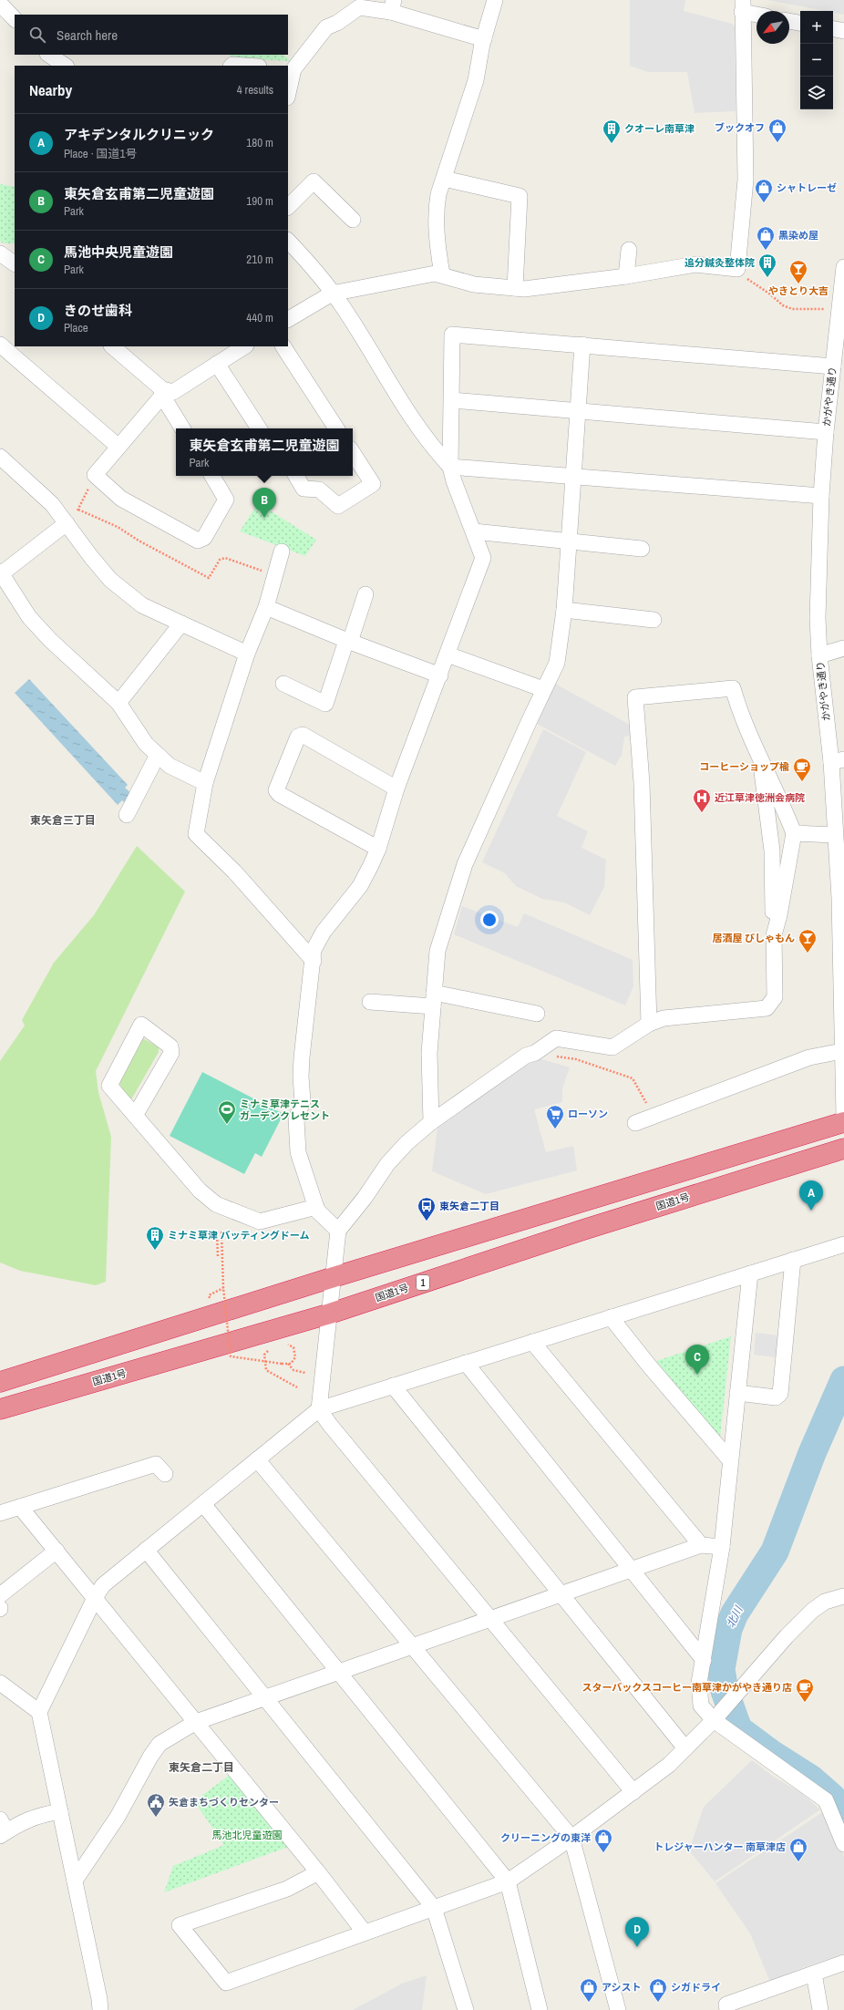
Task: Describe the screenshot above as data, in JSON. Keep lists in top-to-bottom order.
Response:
{
  "streets": {
    "highway": ["国道1号", "1"],
    "street": ["かがやき通り"]
  },
  "districts": ["東矢倉三丁目", "東矢倉二丁目"],
  "water": ["北川"],
  "parks": ["馬池北児童遊園"],
  "places": {
    "shop": [
      "ブックオフ",
      "シャトレーゼ",
      "黒染め屋",
      "クリーニングの東洋",
      "トレジャーハンター 南草津店",
      "アシスト",
      "シガドライ"
    ],
    "building": ["クオーレ南草津", "追分鍼灸整体院", "ミナミ草津 バッティングドーム"],
    "bar": ["やきとり大吉", "居酒屋 びしゃもん"],
    "cafe": ["コーヒーショップ楡", "スターバックスコーヒー南草津かがやき通り店"],
    "hospital": ["近江草津徳洲会病院"],
    "sports": ["ミナミ草津テニス ガーデンクレセント"],
    "supermarket": ["ローソン"],
    "bus stop": ["東矢倉二丁目"],
    "public building": ["矢倉まちづくりセンター"]
  },
  "north": "bottom left",
  "page": {
    "map_buttons": ["+", "−"],
    "search": "Search here",
    "heading": ["Nearby", "4 results"],
    "list": [
      {
        "mark": "A",
        "name": "アキデンタルクリニック",
        "note": "Place · 国道1号",
        "value": "180 m"
      },
      {
        "mark": "B",
        "name": "東矢倉玄甫第二児童遊園",
        "note": "Park",
        "value": "190 m"
      },
      {
        "mark": "C",
        "name": "馬池中央児童遊園",
        "note": "Park",
        "value": "210 m"
      },
      {
        "mark": "D",
        "name": "きのせ歯科",
        "note": "Place",
        "value": "440 m"
      }
    ],
    "popup": ["東矢倉玄甫第二児童遊園", "Park"],
    "pins": [
      "B",
      "A",
      "C",
      "D"
    ]
  }
}
